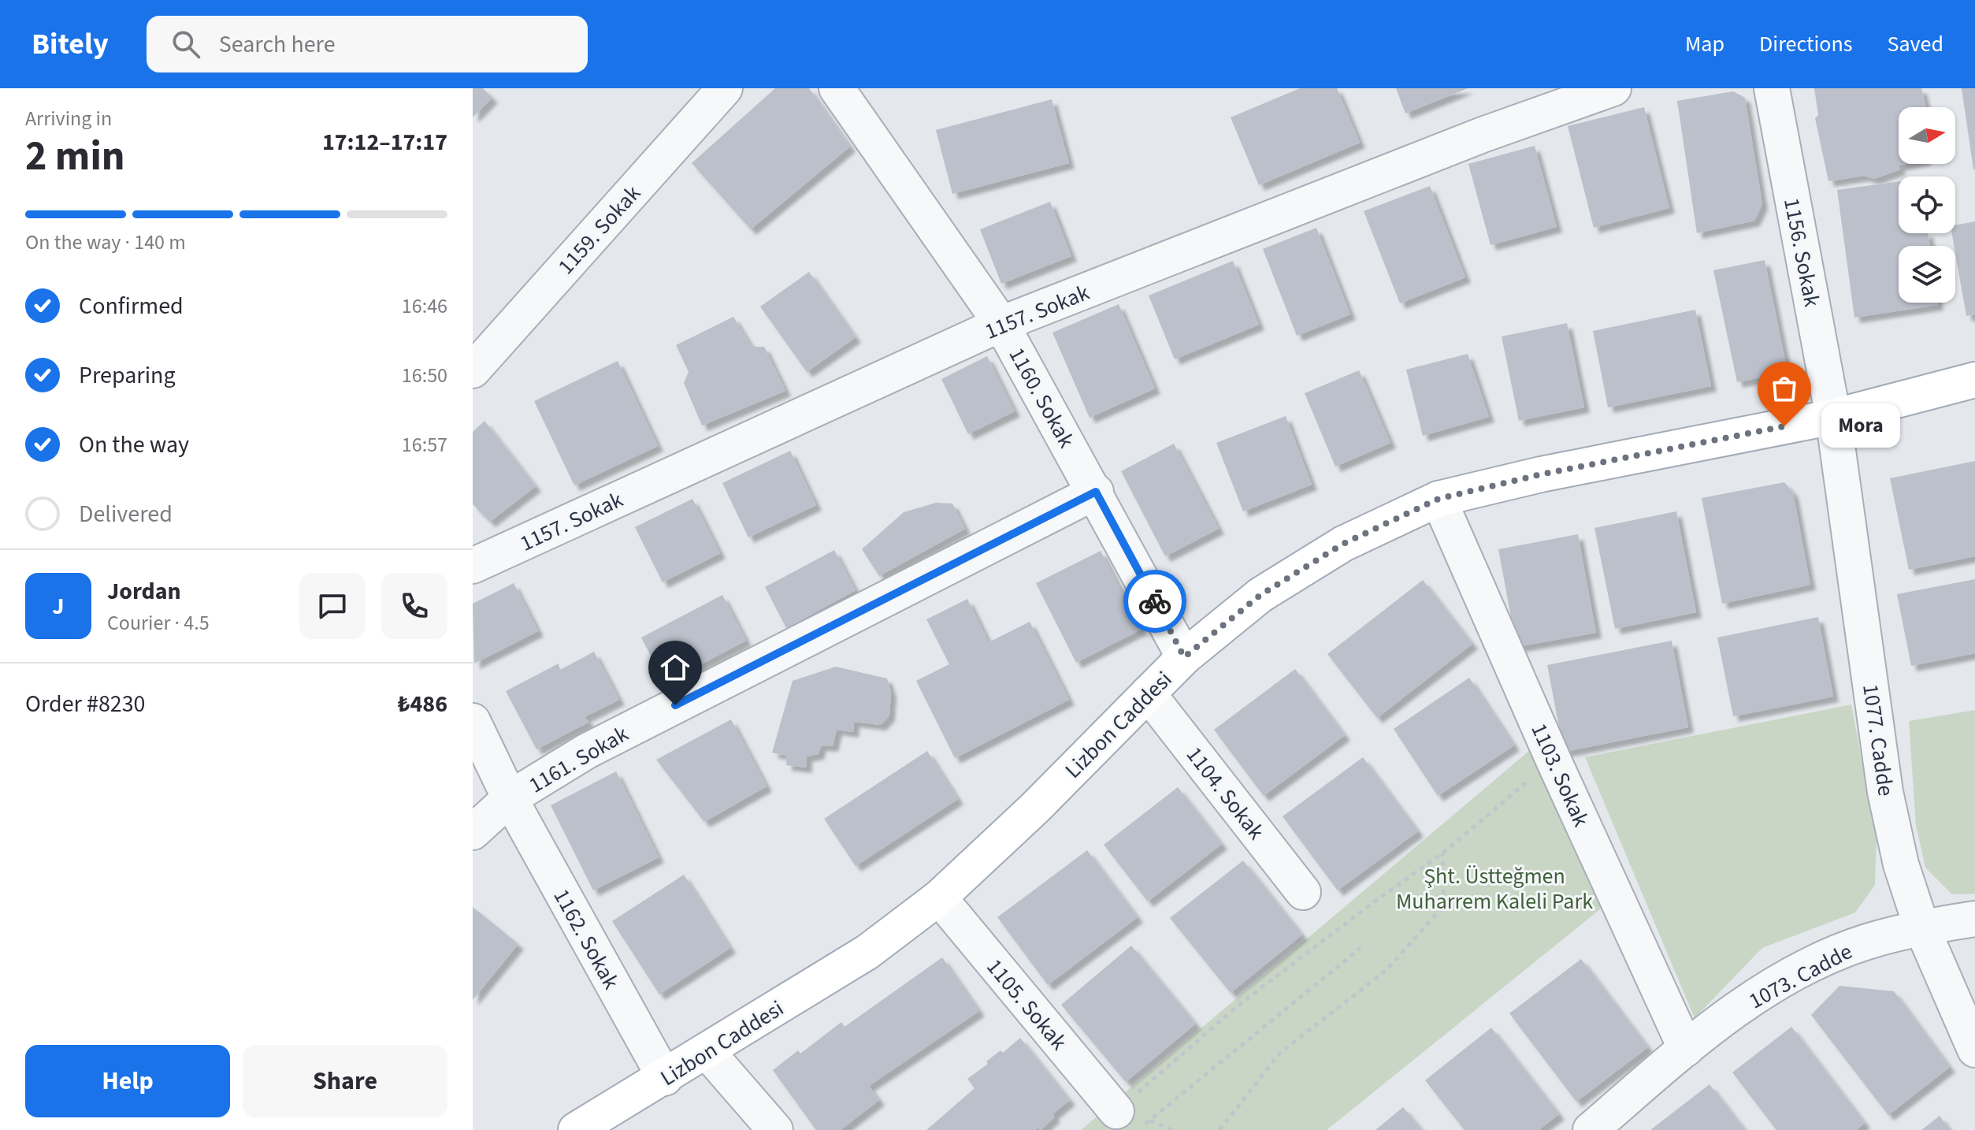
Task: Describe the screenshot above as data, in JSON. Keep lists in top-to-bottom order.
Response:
{
  "streets": {
    "main road": ["Lizbon Caddesi"],
    "street": [
      "1159. Sokak",
      "1156. Sokak",
      "1157. Sokak",
      "1160. Sokak",
      "1077. Cadde",
      "1161. Sokak",
      "1103. Sokak",
      "1104. Sokak",
      "1162. Sokak",
      "1073. Cadde",
      "1105. Sokak"
    ]
  },
  "crossings": [
    ["1156. Sokak", "Lizbon Caddesi"],
    ["1156. Sokak", "1077. Cadde"],
    ["1157. Sokak", "1160. Sokak"],
    ["1160. Sokak", "Lizbon Caddesi"],
    ["1160. Sokak", "1161. Sokak"],
    ["Lizbon Caddesi", "1077. Cadde"],
    ["Lizbon Caddesi", "1103. Sokak"],
    ["Lizbon Caddesi", "1104. Sokak"],
    ["Lizbon Caddesi", "1162. Sokak"],
    ["Lizbon Caddesi", "1105. Sokak"],
    ["1077. Cadde", "1073. Cadde"],
    ["1161. Sokak", "1162. Sokak"],
    ["1103. Sokak", "1073. Cadde"]
  ],
  "parks": ["Şht. Üstteğmen Muharrem Kaleli Park"],
  "places": ["Mora"],
  "north": "right",
  "page": {
    "header": "Bitely",
    "search": "Search here",
    "nav": ["Map", "Directions", "Saved"],
    "heading": ["2 min", "Arriving in", "17:12–17:17"],
    "panel": [
      "Jordan",
      "Courier · 4.5",
      "Order #8230",
      "₺486"
    ],
    "bar": "On the way · 140 m",
    "list": [
      ["Confirmed", "16:46"],
      ["Preparing", "16:50"],
      ["On the way", "16:57"],
      "Delivered"
    ],
    "bubble": "Mora",
    "round": "J",
    "buttons": ["Help", "Share"]
  }
}
